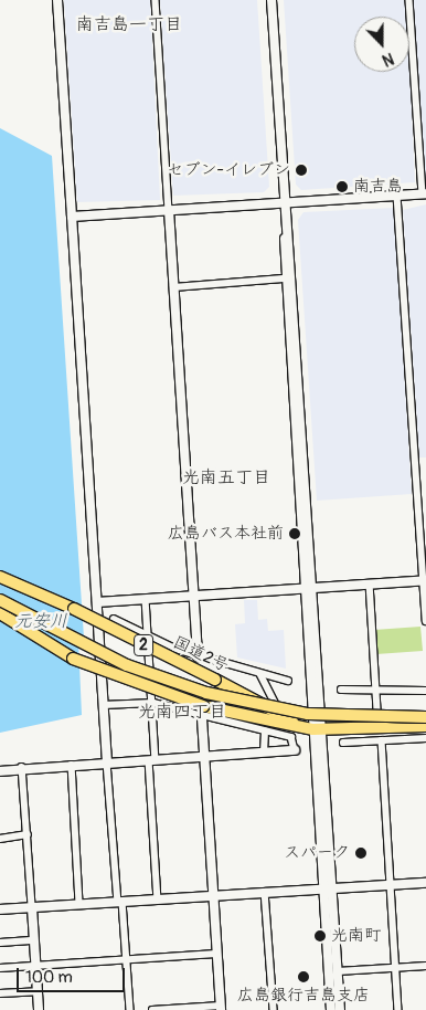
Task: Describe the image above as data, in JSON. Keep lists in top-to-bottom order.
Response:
{
  "streets": {
    "highway": ["2", "国道2号"]
  },
  "districts": ["南吉島一丁目", "光南五丁目", "光南四丁目"],
  "water": ["元安川"],
  "places": [
    "セブン-イレブン",
    "南吉島",
    "広島バス本社前",
    "スパーク",
    "光南町",
    "広島銀行吉島支店"
  ],
  "scale_bar": "100 m",
  "north": "bottom"
}
